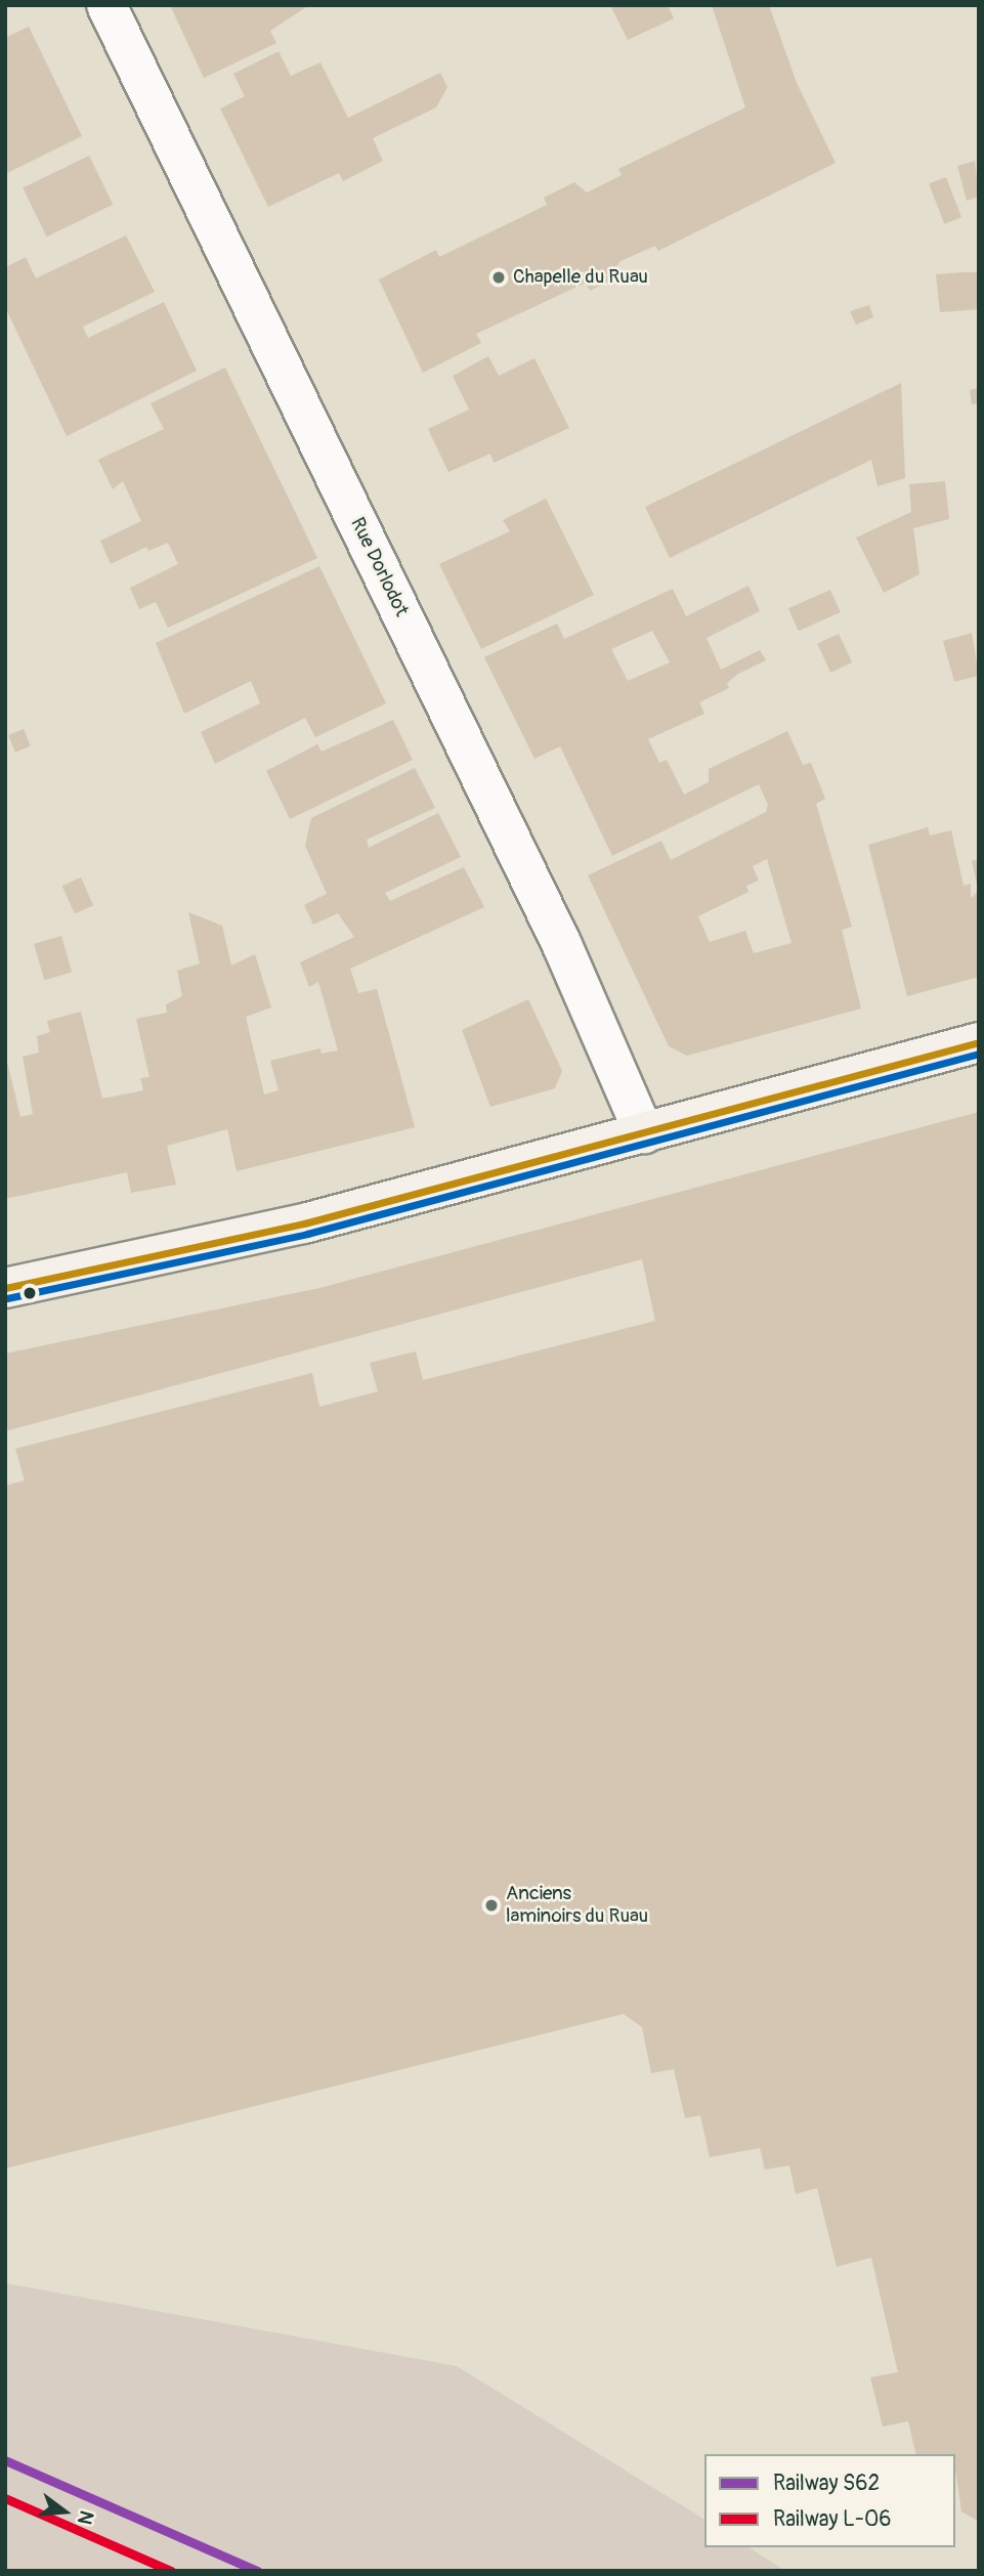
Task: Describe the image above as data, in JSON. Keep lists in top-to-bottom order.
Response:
{
  "streets": {
    "street": ["Rue Dorlodot"]
  },
  "places": ["Chapelle du Ruau", "Anciens laminoirs du Ruau"],
  "lines": ["rail line S62", "rail line L-06"],
  "legend": ["Railway S62", "Railway L-06"],
  "north": "right"
}
